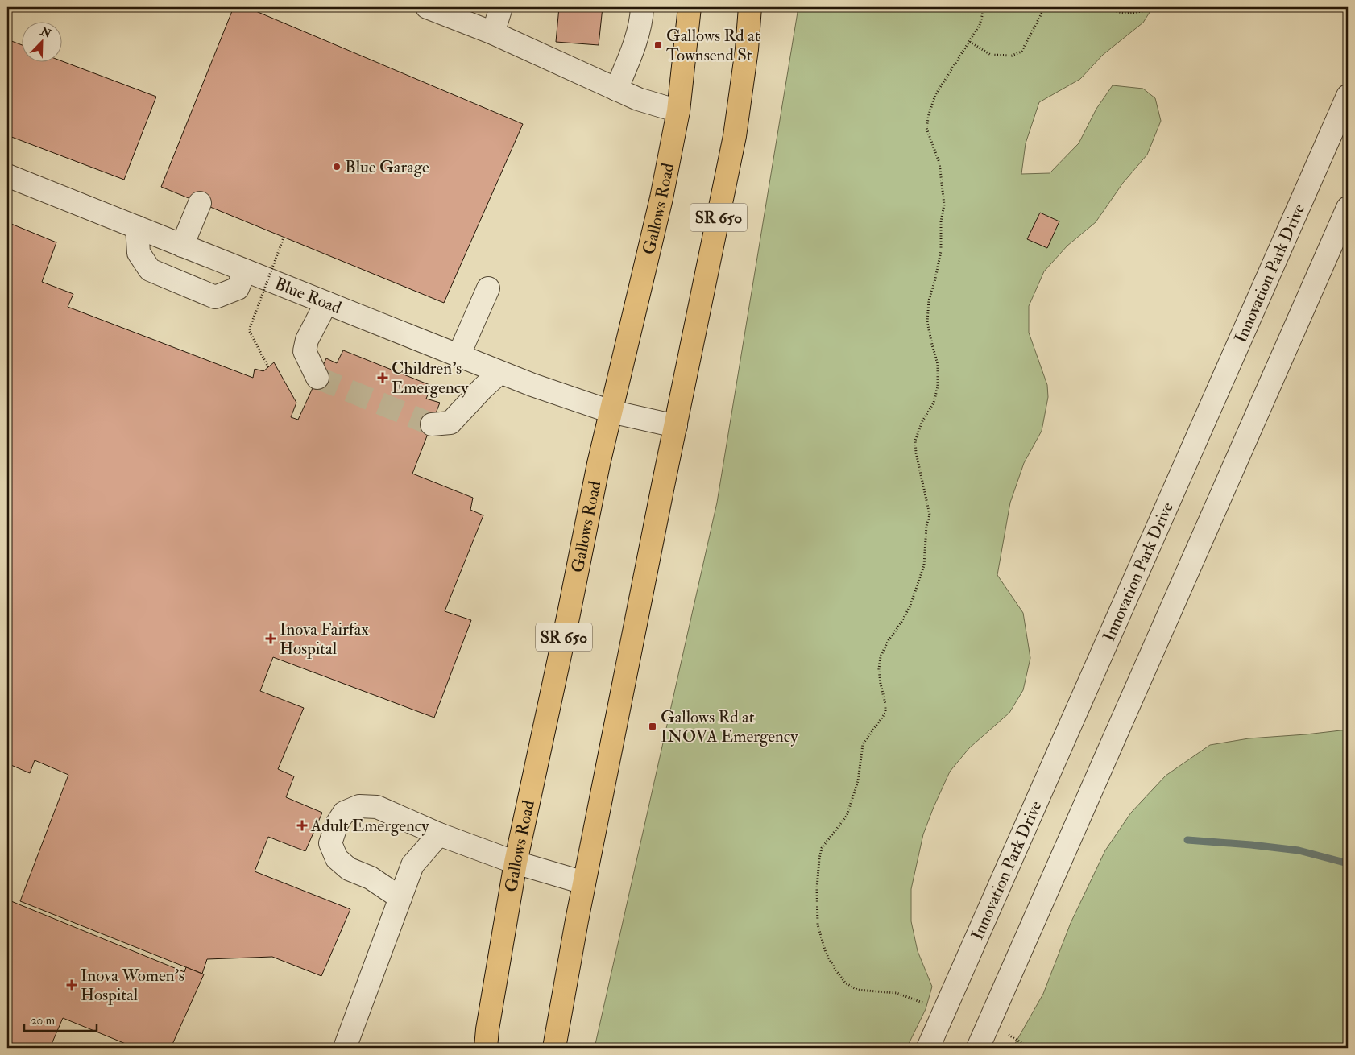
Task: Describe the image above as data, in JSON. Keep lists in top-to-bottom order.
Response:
{
  "streets": {
    "main road": ["Gallows Road", "SR 650"],
    "street": ["Innovation Park Drive", "Blue Road"]
  },
  "crossings": [
    ["Gallows Road", "Blue Road"],
    ["SR 650", "Blue Road"]
  ],
  "places": {
    "transit": ["Gallows Rd at Townsend St", "Gallows Rd at INOVA Emergency"],
    "other": ["Blue Garage"],
    "health": [
      "Children's Emergency",
      "Inova Fairfax Hospital",
      "Adult Emergency",
      "Inova Women's Hospital"
    ]
  },
  "scale_bar": "20 m",
  "north": "top right"
}
